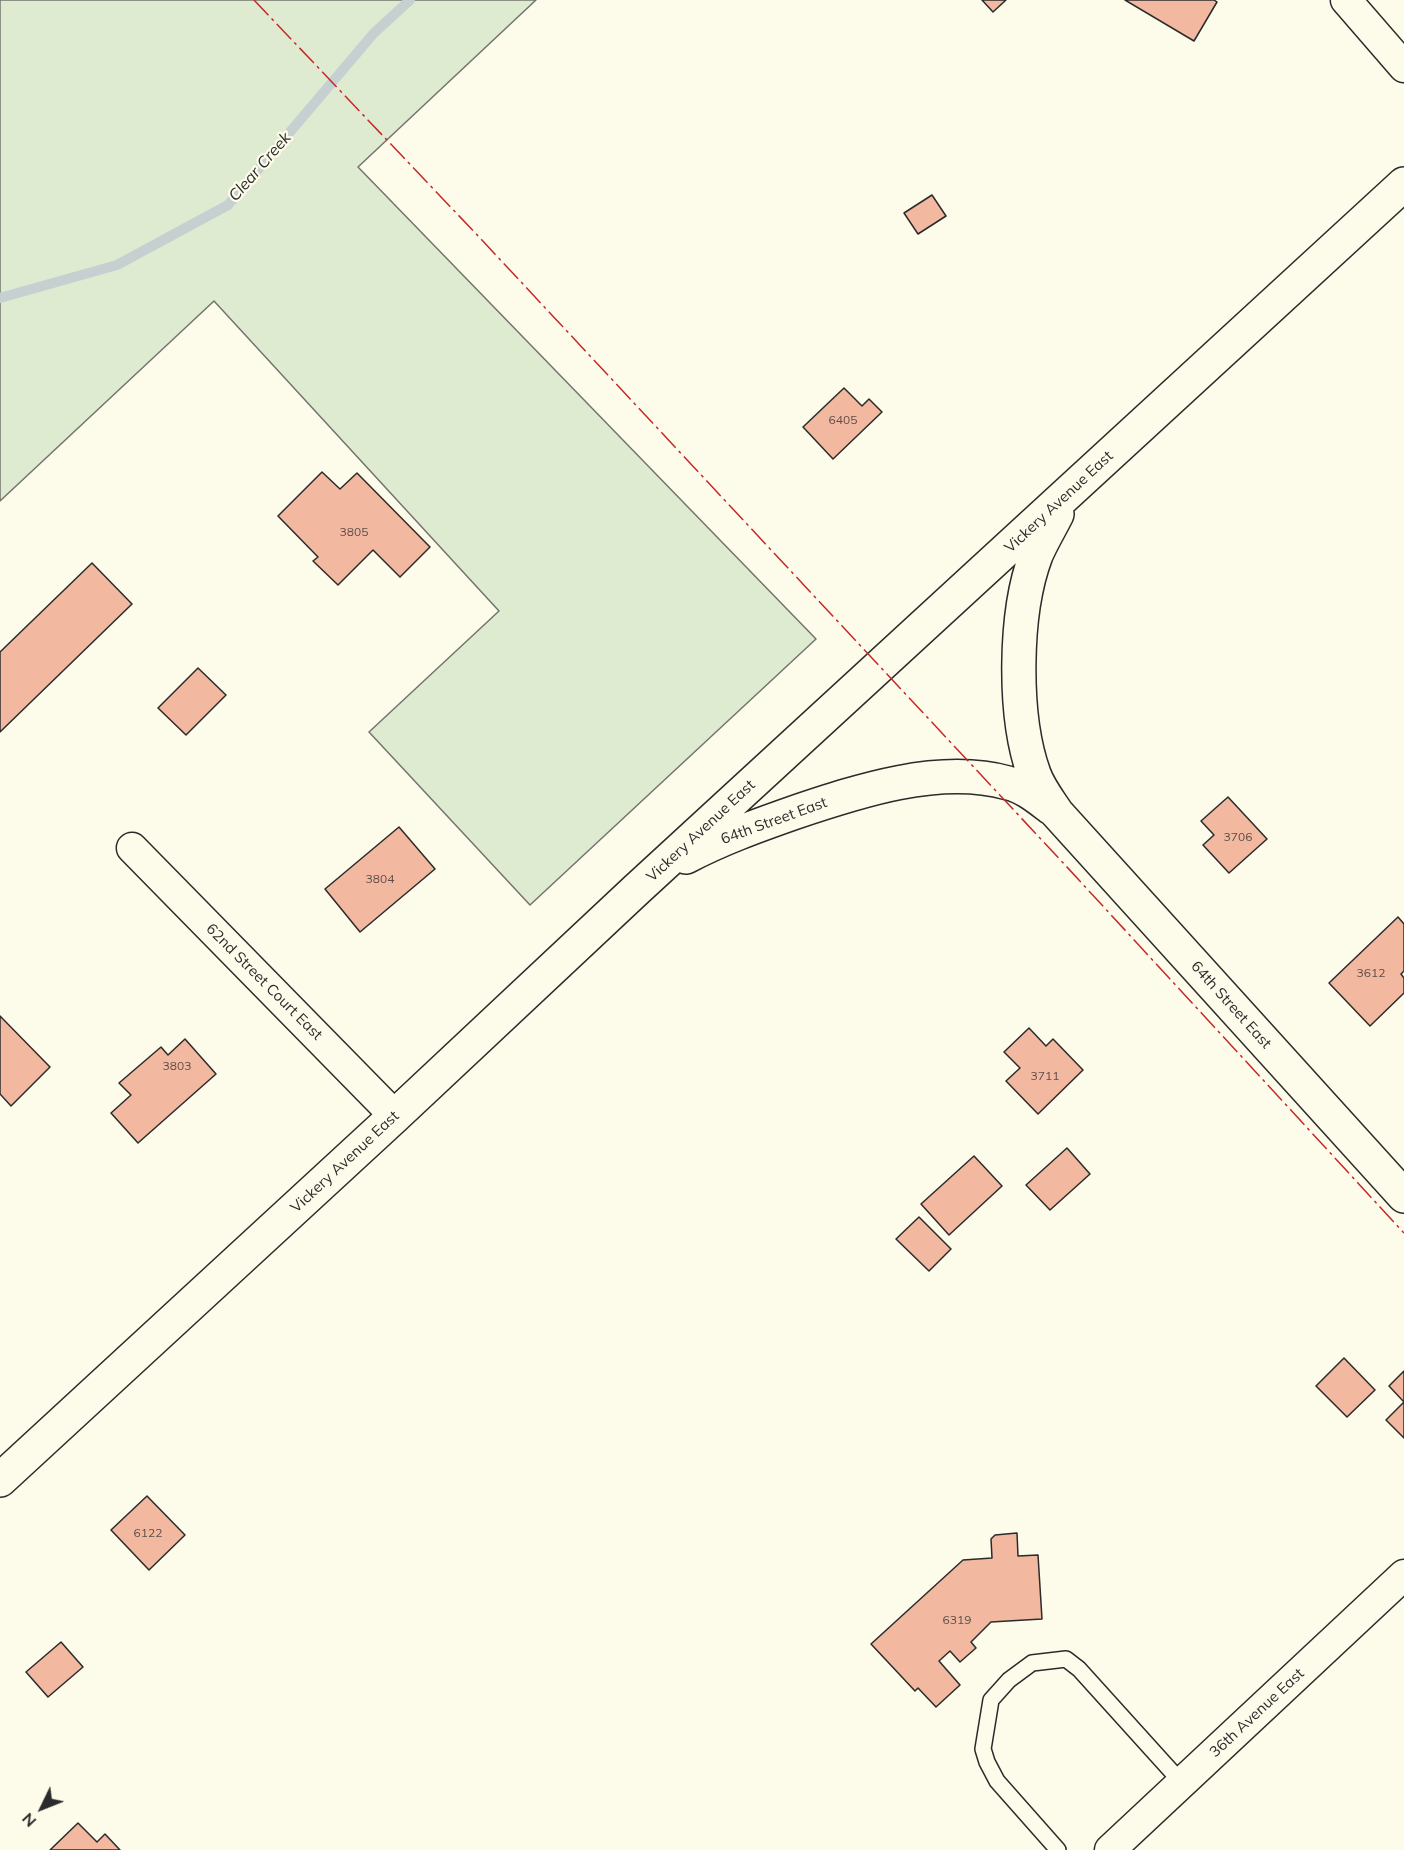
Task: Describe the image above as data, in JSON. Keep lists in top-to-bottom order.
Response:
{
  "streets": {
    "street": [
      "Vickery Avenue East",
      "64th Street East",
      "62nd Street Court East",
      "36th Avenue East"
    ]
  },
  "crossings": [
    ["Vickery Avenue East", "64th Street East"],
    ["Vickery Avenue East", "62nd Street Court East"]
  ],
  "water": ["Clear Creek"],
  "house_numbers": [
    "6405",
    "3805",
    "3706",
    "3804",
    "3612",
    "3803",
    "3711",
    "6122",
    "6319"
  ],
  "north": "bottom left"
}
